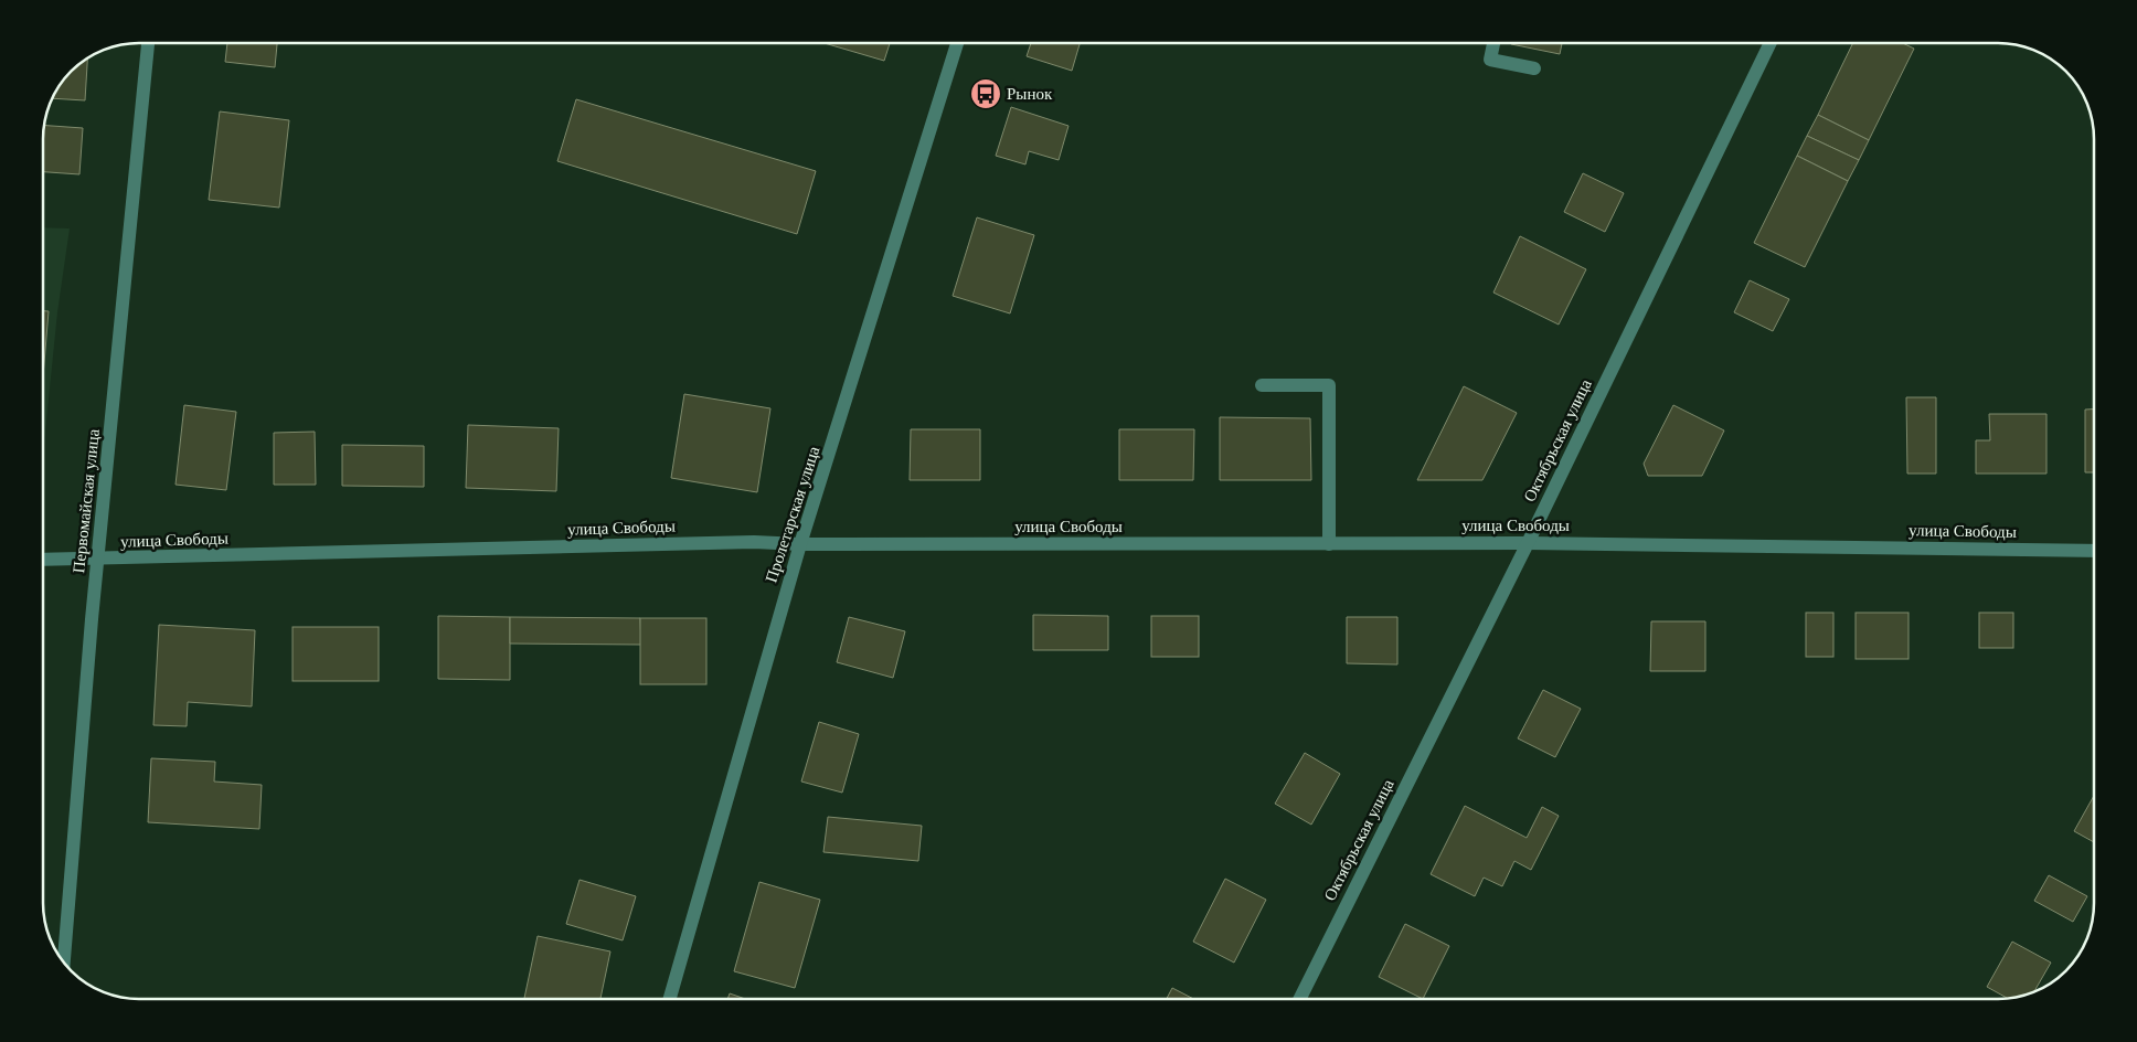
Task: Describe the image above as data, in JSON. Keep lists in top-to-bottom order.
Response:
{
  "streets": {
    "street": [
      "Октябрьская улица",
      "Первомайская улица",
      "Пролетарская улица",
      "улица Свободы"
    ]
  },
  "crossings": [
    ["Октябрьская улица", "улица Свободы"],
    ["Первомайская улица", "улица Свободы"],
    ["Пролетарская улица", "улица Свободы"]
  ],
  "places": {
    "bus stop": ["Рынок"]
  }
}
